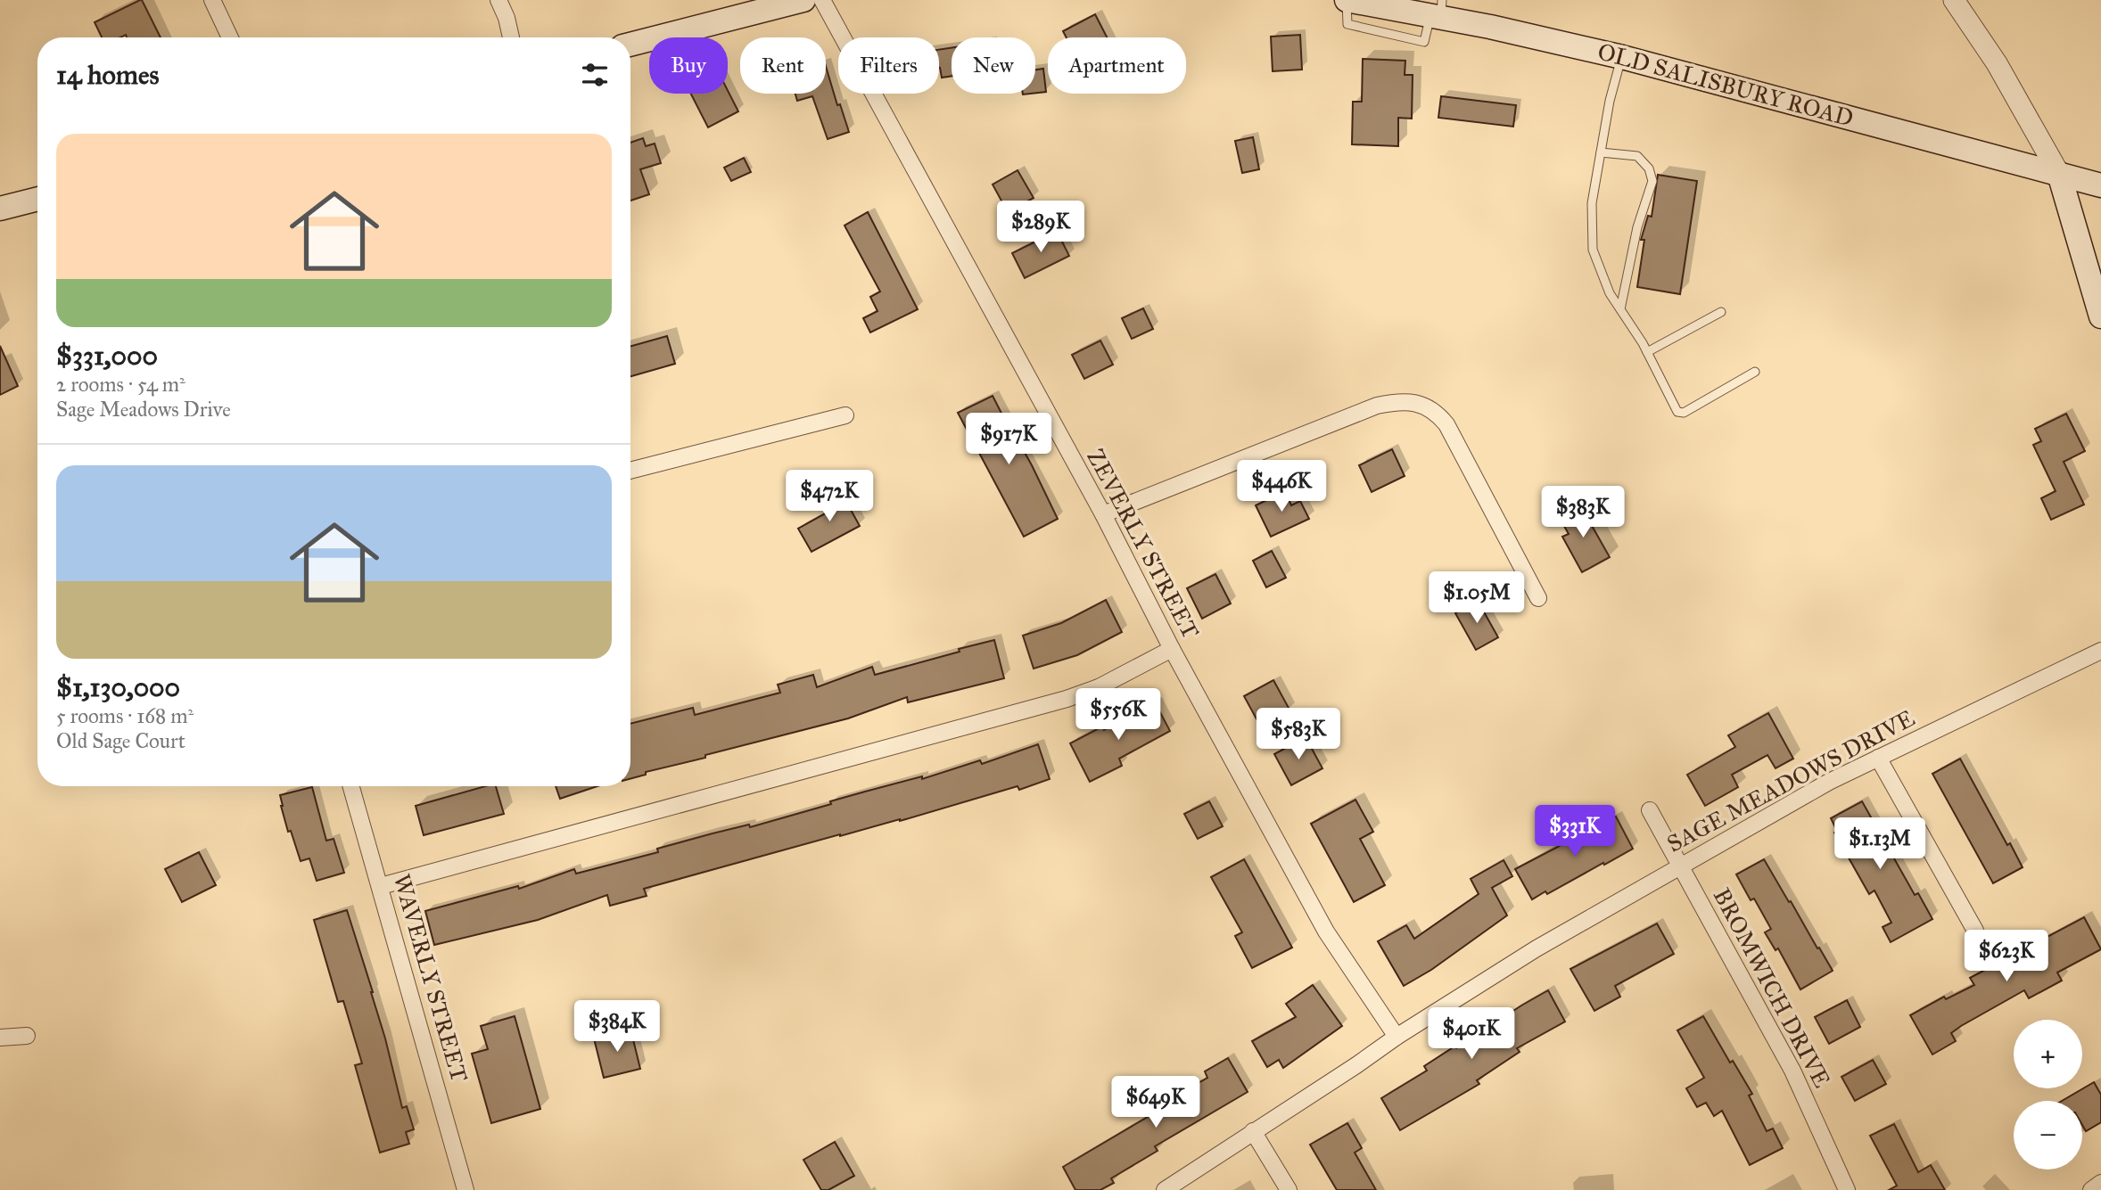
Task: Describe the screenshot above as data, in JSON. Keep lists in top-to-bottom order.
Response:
{
  "streets": {
    "main road": ["OLD SALISBURY ROAD"],
    "street": [
      "ZEVERLY STREET",
      "SAGE MEADOWS DRIVE",
      "WAVERLY STREET",
      "BROMWICH DRIVE"
    ]
  },
  "crossings": [
    ["ZEVERLY STREET", "SAGE MEADOWS DRIVE"],
    ["SAGE MEADOWS DRIVE", "BROMWICH DRIVE"]
  ],
  "page": {
    "chip": [
      "Buy",
      "Rent",
      "Filters",
      "New",
      "Apartment"
    ],
    "heading": "14 homes",
    "list": [
      {
        "name": "$331,000",
        "note": "2 rooms · 54 m² · Sage Meadows Drive"
      },
      {
        "name": "$1,130,000",
        "note": "5 rooms · 168 m² · Old Sage Court"
      }
    ],
    "price": [
      "$289K",
      "$917K",
      "$446K",
      "$472K",
      "$383K",
      "$1.05M",
      "$556K",
      "$583K",
      "$331K",
      "$1.13M",
      "$623K",
      "$384K",
      "$401K",
      "$649K"
    ],
    "map_buttons": ["+", "−"]
  }
}
